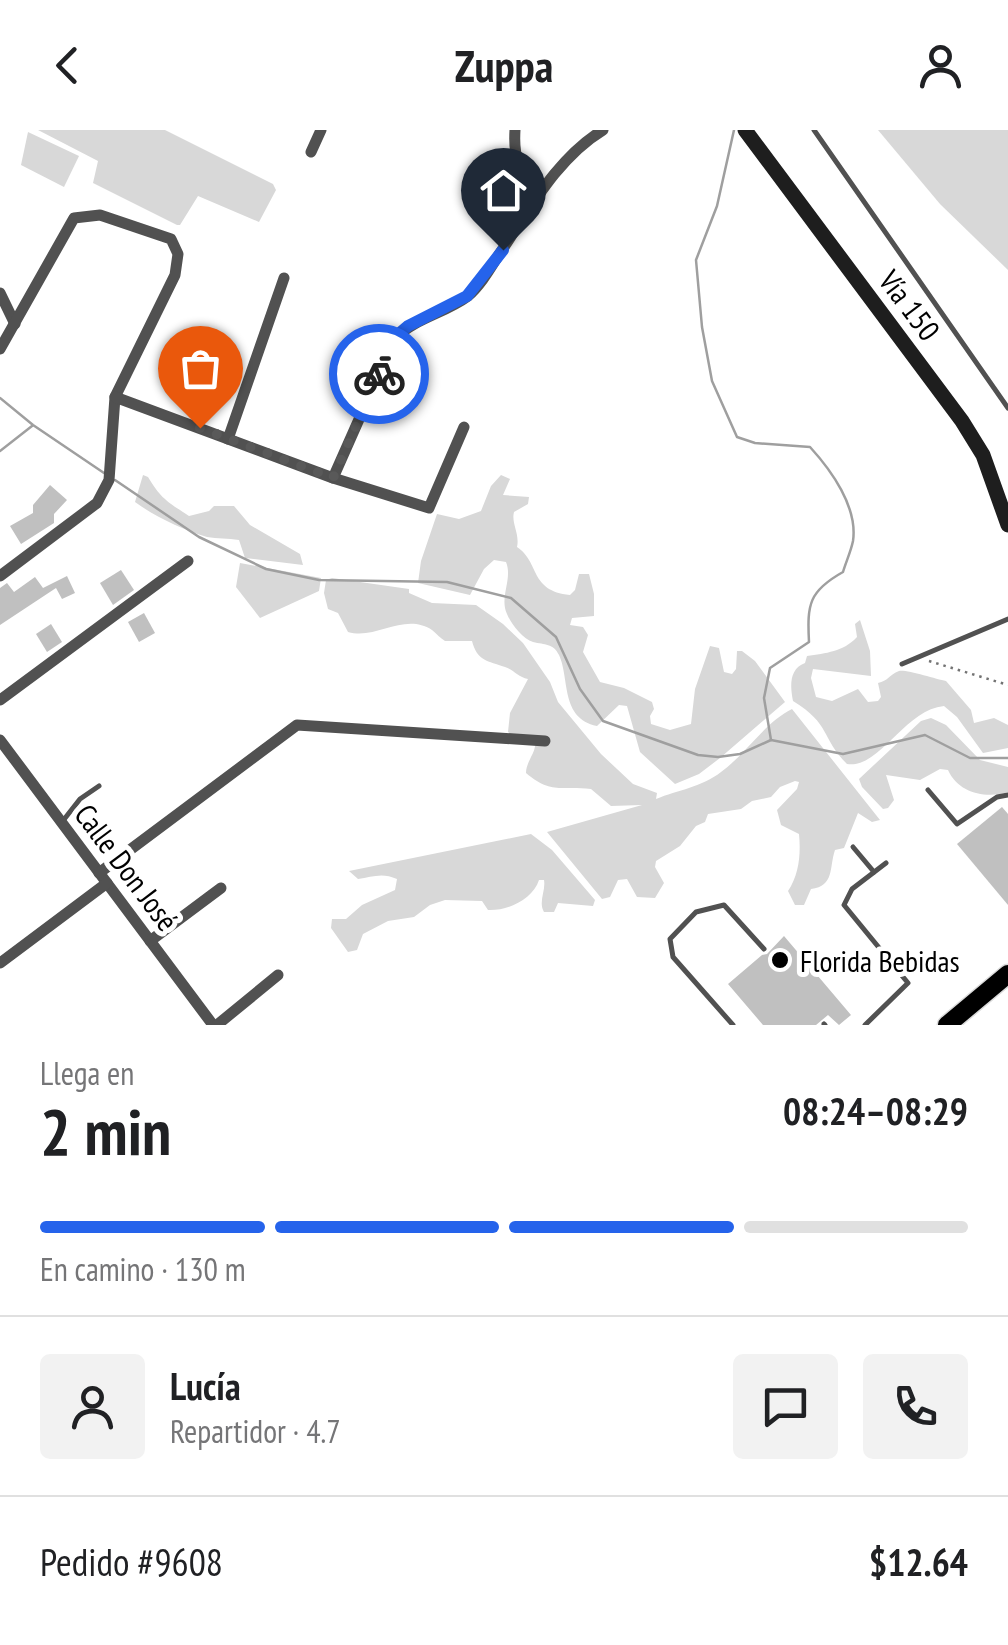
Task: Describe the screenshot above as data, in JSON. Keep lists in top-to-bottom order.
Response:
{
  "streets": {
    "main road": ["Vía 150"],
    "street": ["Calle Don José"]
  },
  "places": ["Florida Bebidas"],
  "page": {
    "header": "Zuppa",
    "heading": ["2 min", "Llega en", "08:24–08:29"],
    "panel": [
      "Lucía",
      "Repartidor · 4.7",
      "Pedido #9608",
      "$12.64"
    ],
    "bar": "En camino · 130 m"
  }
}
